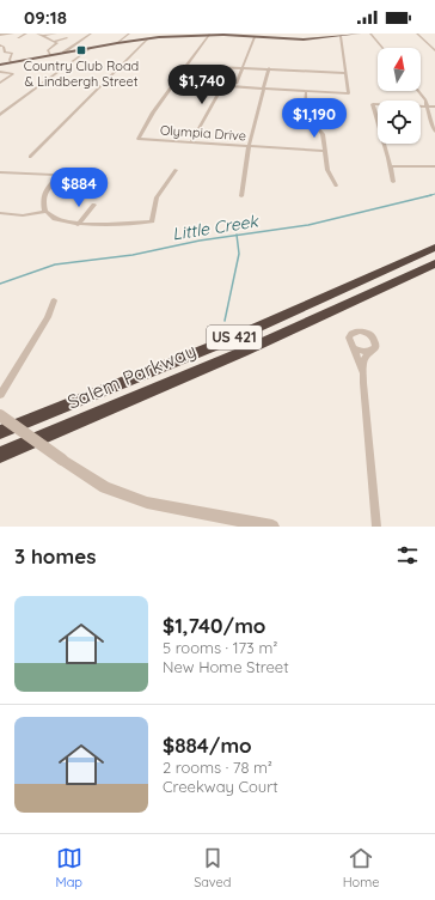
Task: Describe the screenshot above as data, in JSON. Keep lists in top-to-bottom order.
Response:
{
  "streets": {
    "highway": ["US 421", "Salem Parkway"],
    "street": ["Olympia Drive"]
  },
  "water": ["Little Creek"],
  "places": {
    "transit": ["Country Club Road & Lindbergh Street"]
  },
  "north": "top",
  "page": {
    "status": "09:18",
    "price": ["$1,740", "$1,190", "$884"],
    "heading": "3 homes",
    "list": [
      {
        "name": "$1,740/mo",
        "note": "5 rooms · 173 m² · New Home Street"
      },
      {
        "name": "$884/mo",
        "note": "2 rooms · 78 m² · Creekway Court"
      }
    ],
    "tabs": ["Map", "Saved", "Home"]
  }
}
